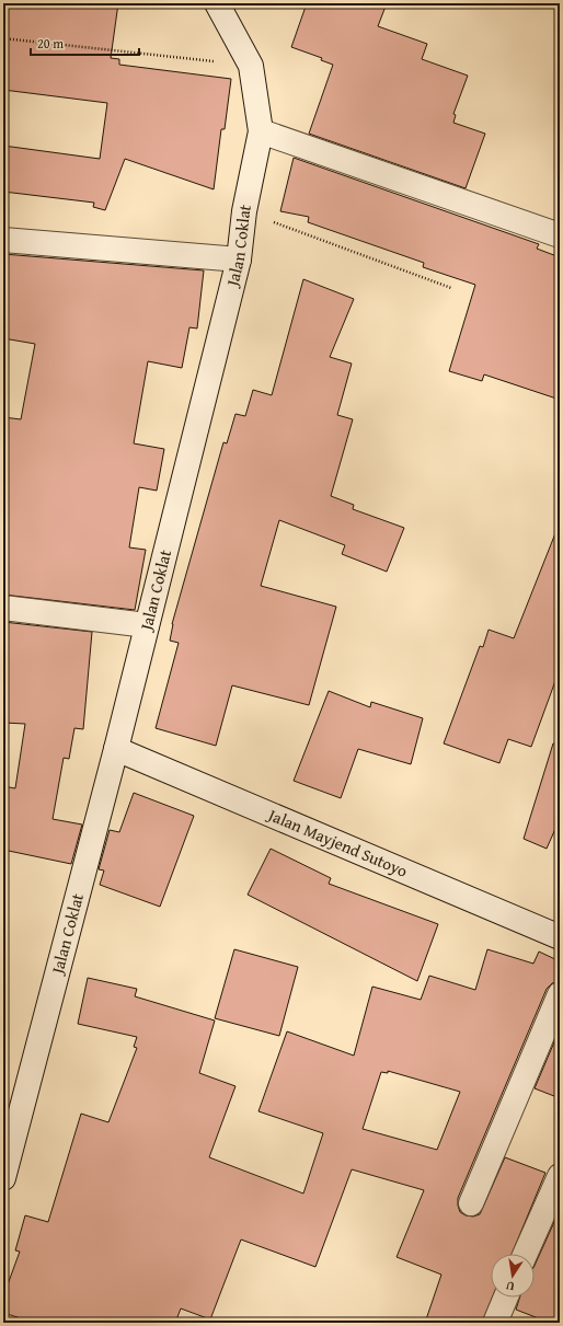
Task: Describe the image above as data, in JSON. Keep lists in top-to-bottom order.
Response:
{
  "streets": {
    "street": ["Jalan Coklat", "Jalan Mayjend Sutoyo"]
  },
  "crossings": [
    ["Jalan Coklat", "Jalan Mayjend Sutoyo"]
  ],
  "scale_bar": "20 m",
  "north": "bottom"
}
